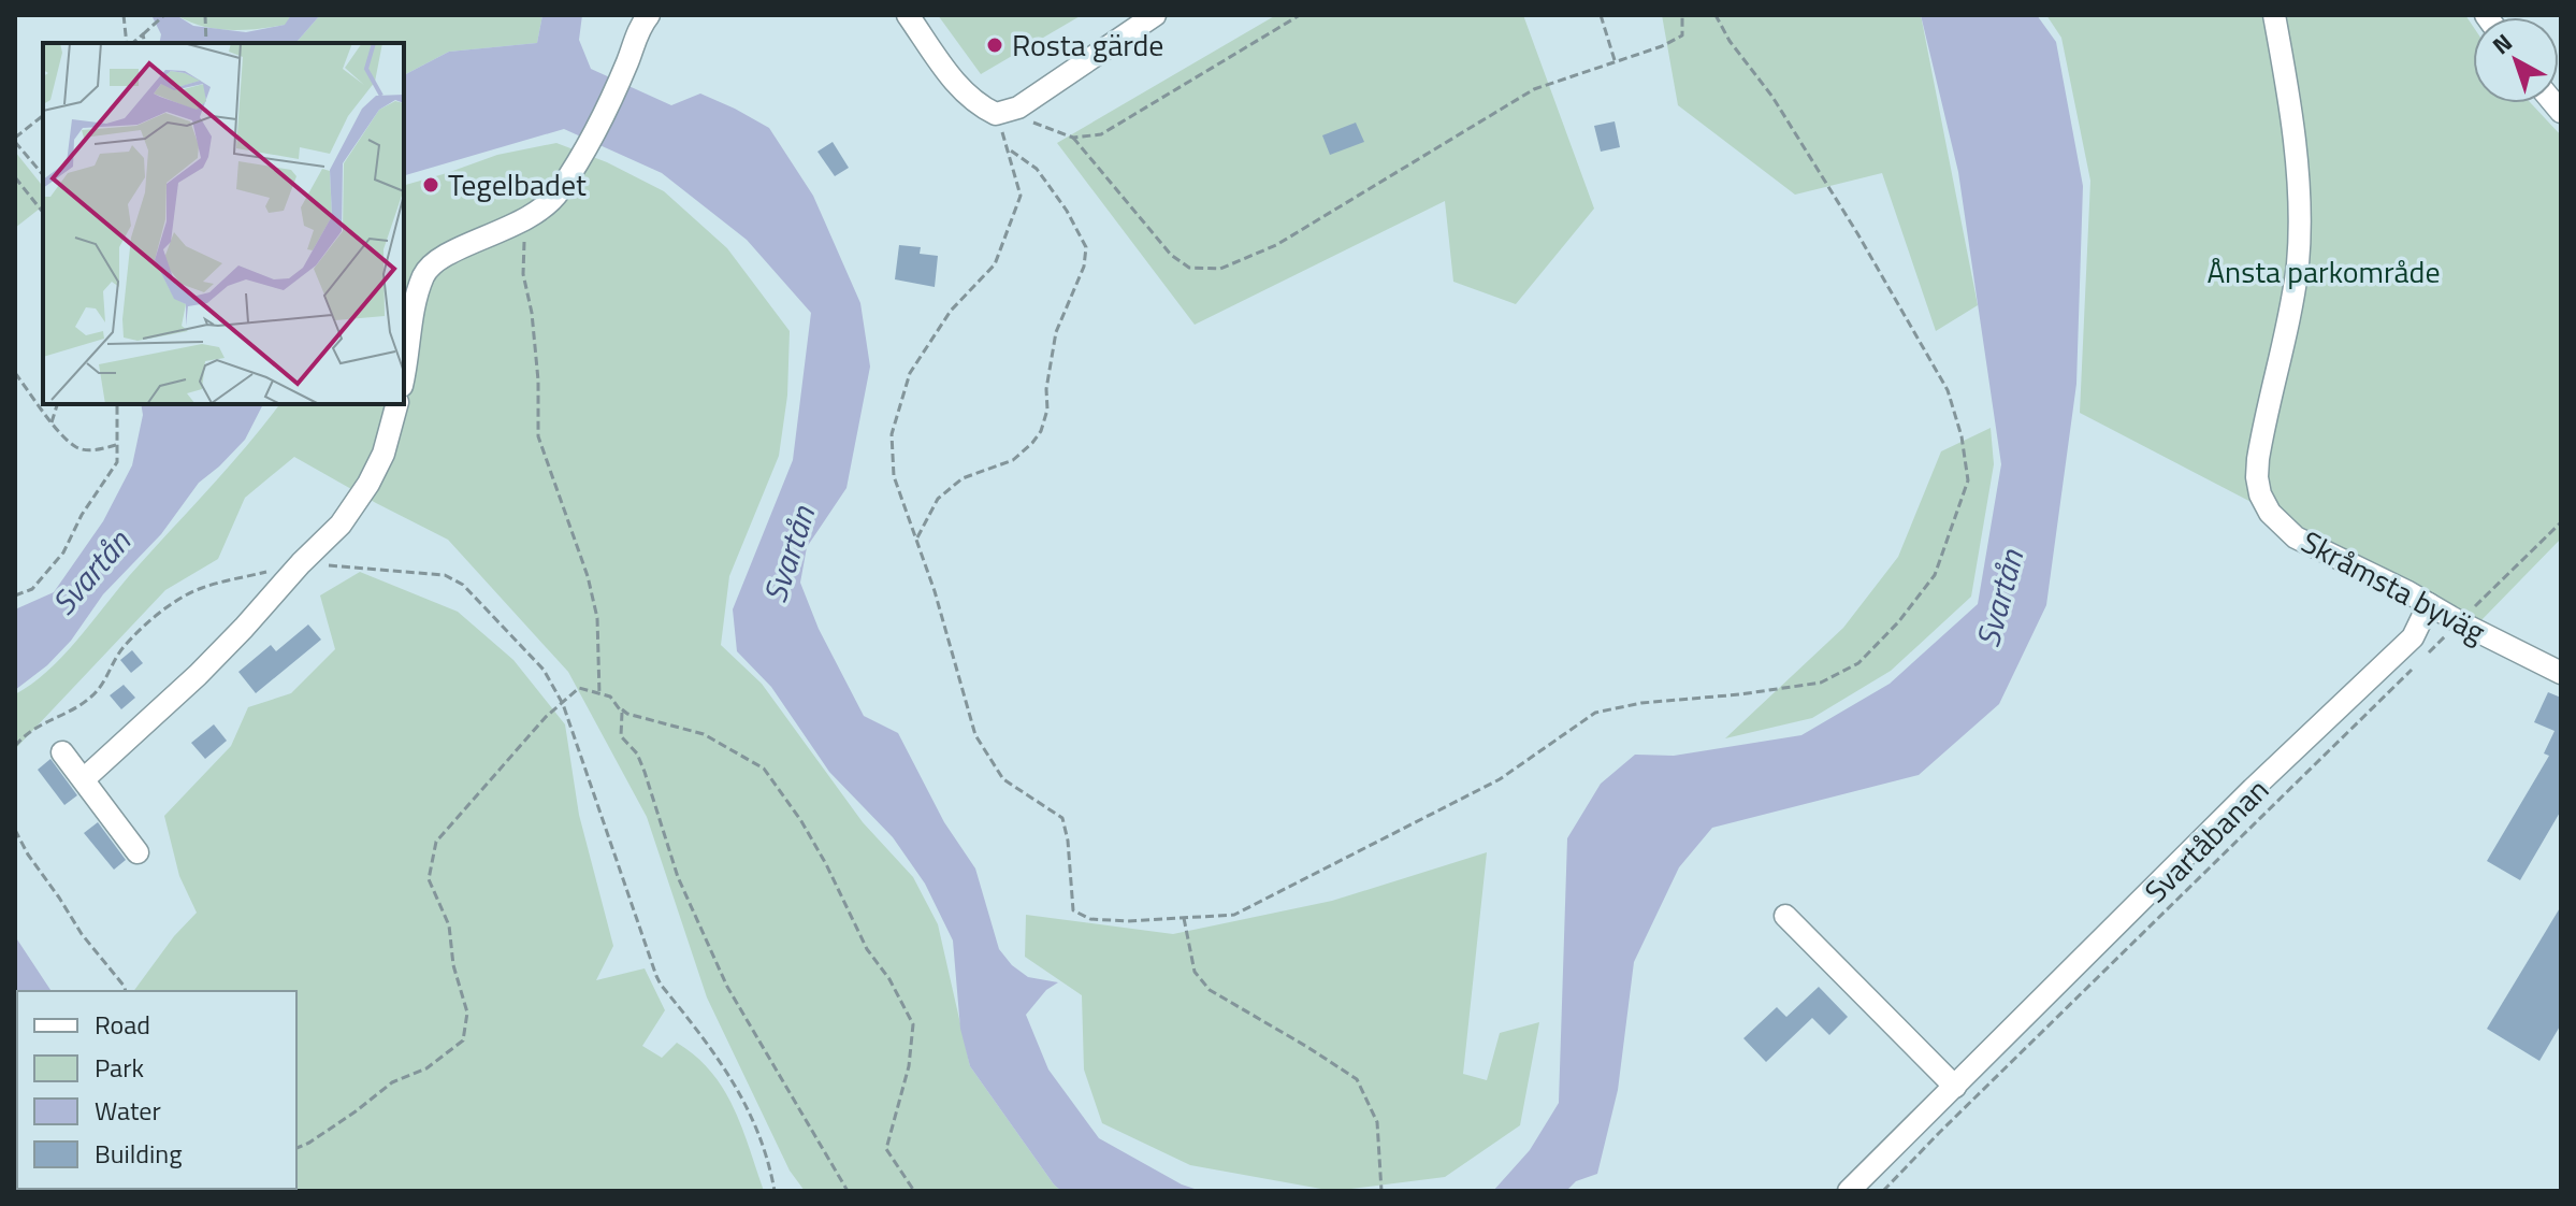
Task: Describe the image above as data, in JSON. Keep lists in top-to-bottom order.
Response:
{
  "streets": {
    "street": ["Skråmsta byväg"],
    "path": ["Svartåbanan"]
  },
  "water": ["Svartån"],
  "parks": ["Ånsta parkområde"],
  "places": ["Rosta gärde", "Tegelbadet"],
  "legend": [
    "Road",
    "Park",
    "Water",
    "Building"
  ],
  "north": "top left"
}
